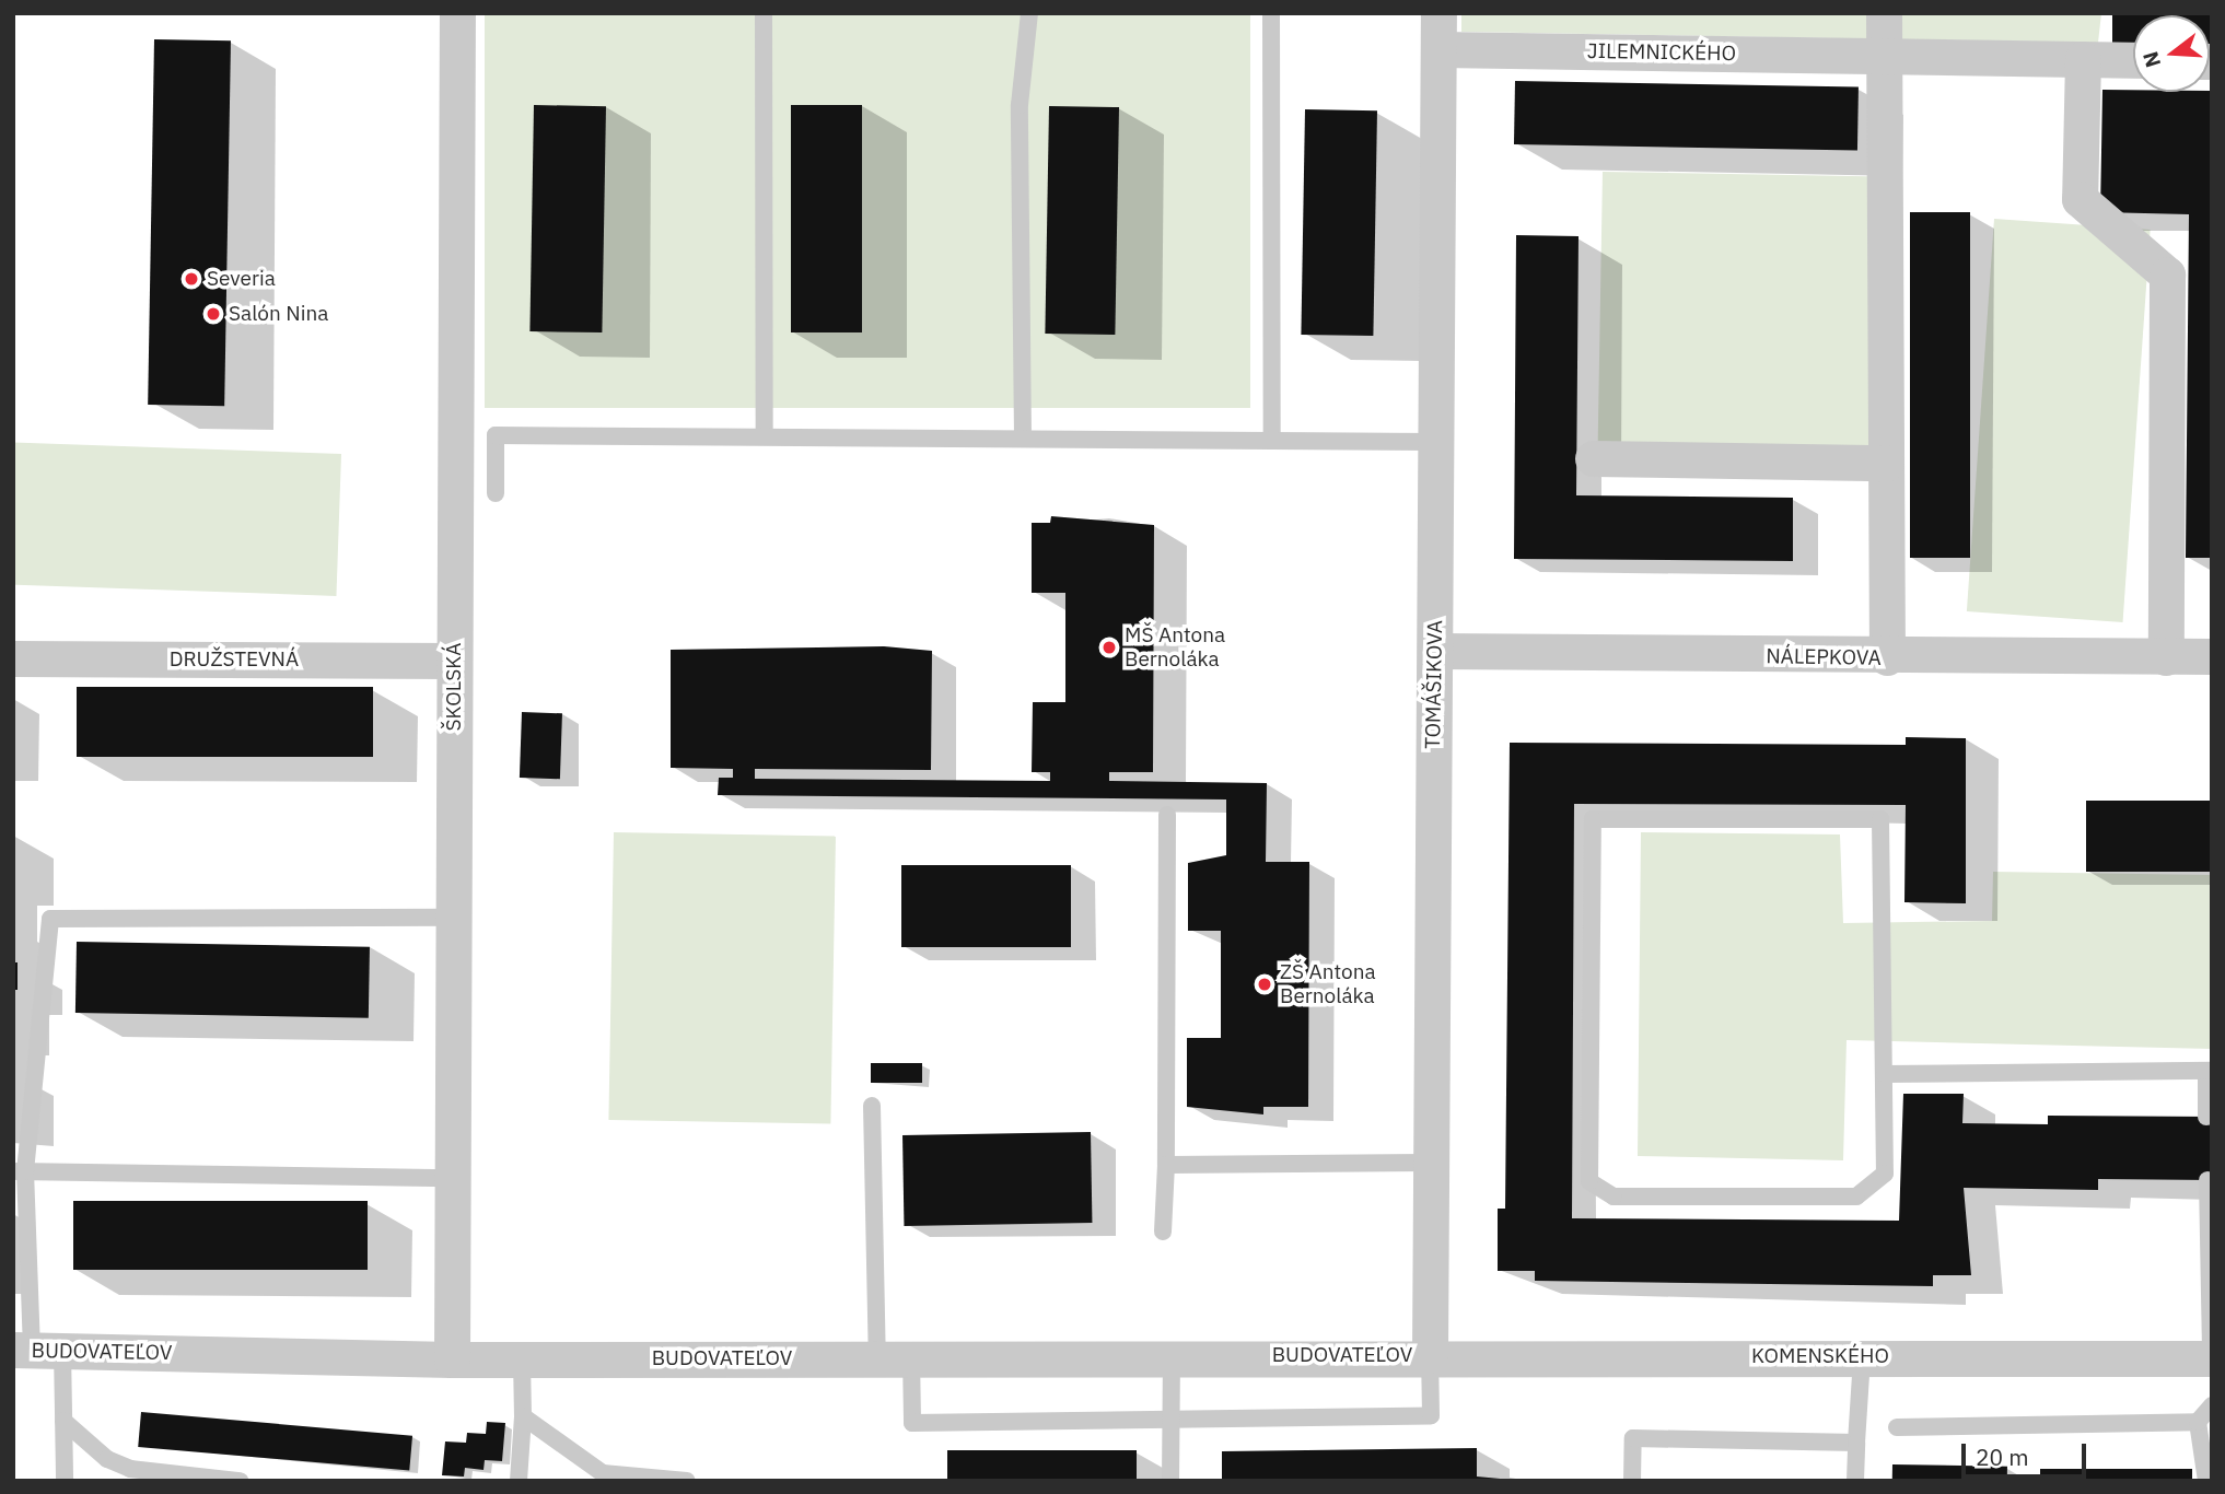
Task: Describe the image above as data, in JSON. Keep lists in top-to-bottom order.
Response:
{
  "streets": {
    "street": [
      "JILEMNICKÉHO",
      "NÁLEPKOVA",
      "DRUŽSTEVNÁ",
      "TOMÁŠIKOVA",
      "ŠKOLSKÁ",
      "BUDOVATEĽOV",
      "KOMENSKÉHO"
    ]
  },
  "crossings": [
    ["JILEMNICKÉHO", "TOMÁŠIKOVA"],
    ["NÁLEPKOVA", "TOMÁŠIKOVA"],
    ["DRUŽSTEVNÁ", "ŠKOLSKÁ"],
    ["TOMÁŠIKOVA", "BUDOVATEĽOV"],
    ["TOMÁŠIKOVA", "KOMENSKÉHO"],
    ["ŠKOLSKÁ", "BUDOVATEĽOV"],
    ["BUDOVATEĽOV", "KOMENSKÉHO"]
  ],
  "places": [
    "Severia",
    "Salón Nina",
    "MŠ Antona Bernoláka",
    "ZŠ Antona Bernoláka"
  ],
  "scale_bar": "20 m",
  "north": "left"
}
